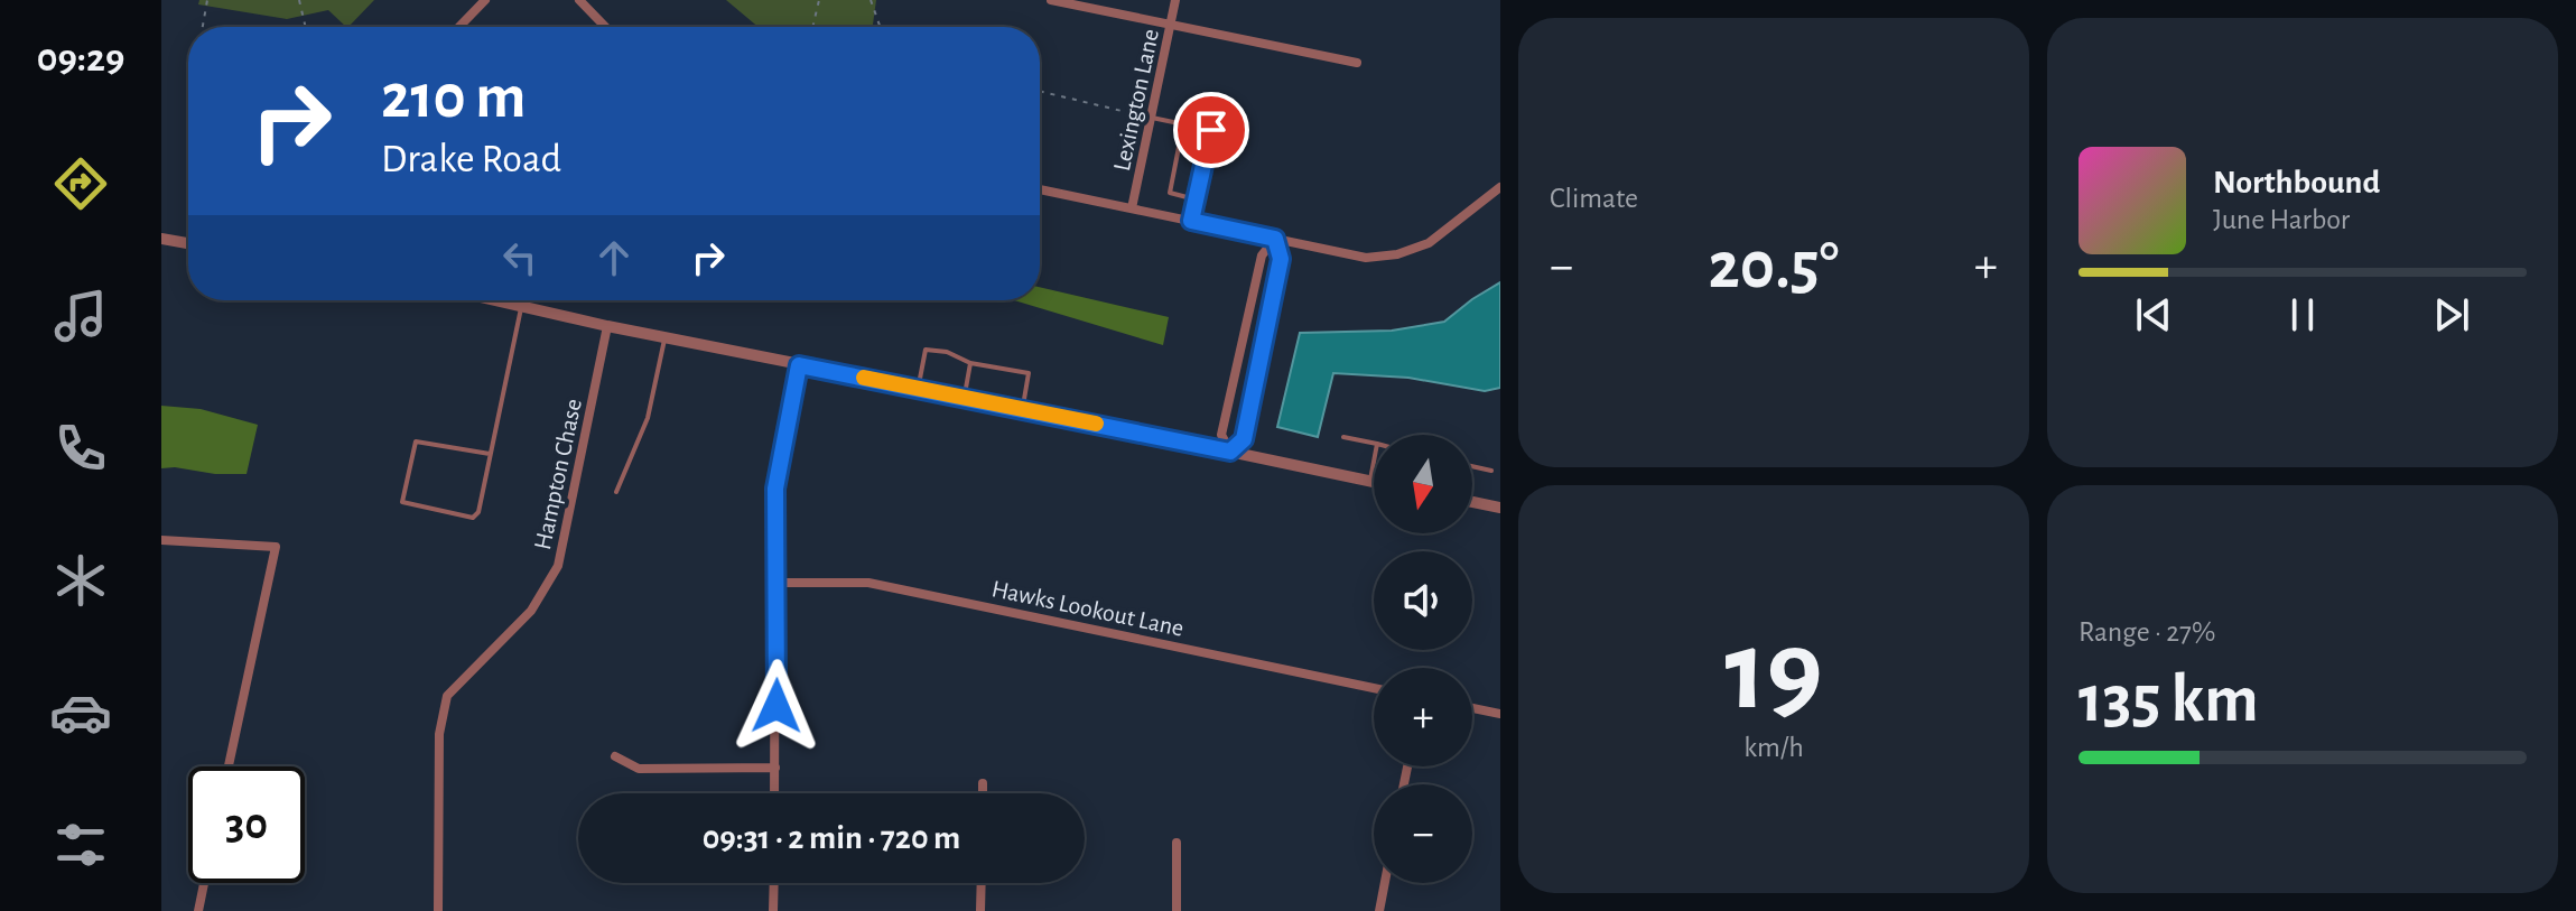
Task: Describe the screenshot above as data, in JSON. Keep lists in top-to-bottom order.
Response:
{
  "streets": {
    "street": ["Lexington Lane", "Hampton Chase", "Hawks Lookout Lane"]
  },
  "north": "bottom",
  "page": {
    "tabs": "09:29",
    "tile": [
      "Climate",
      ["19", "km/h"],
      ["Range · 27%", "135 km"]
    ],
    "turn": ["210 m", "Drake Road"],
    "song": ["Northbound", "June Harbor"],
    "heat": ["−", "20.5°", "+"],
    "map_buttons": ["+", "−"],
    "limit": "30",
    "trip": "09:31 · 2 min · 720 m"
  }
}
